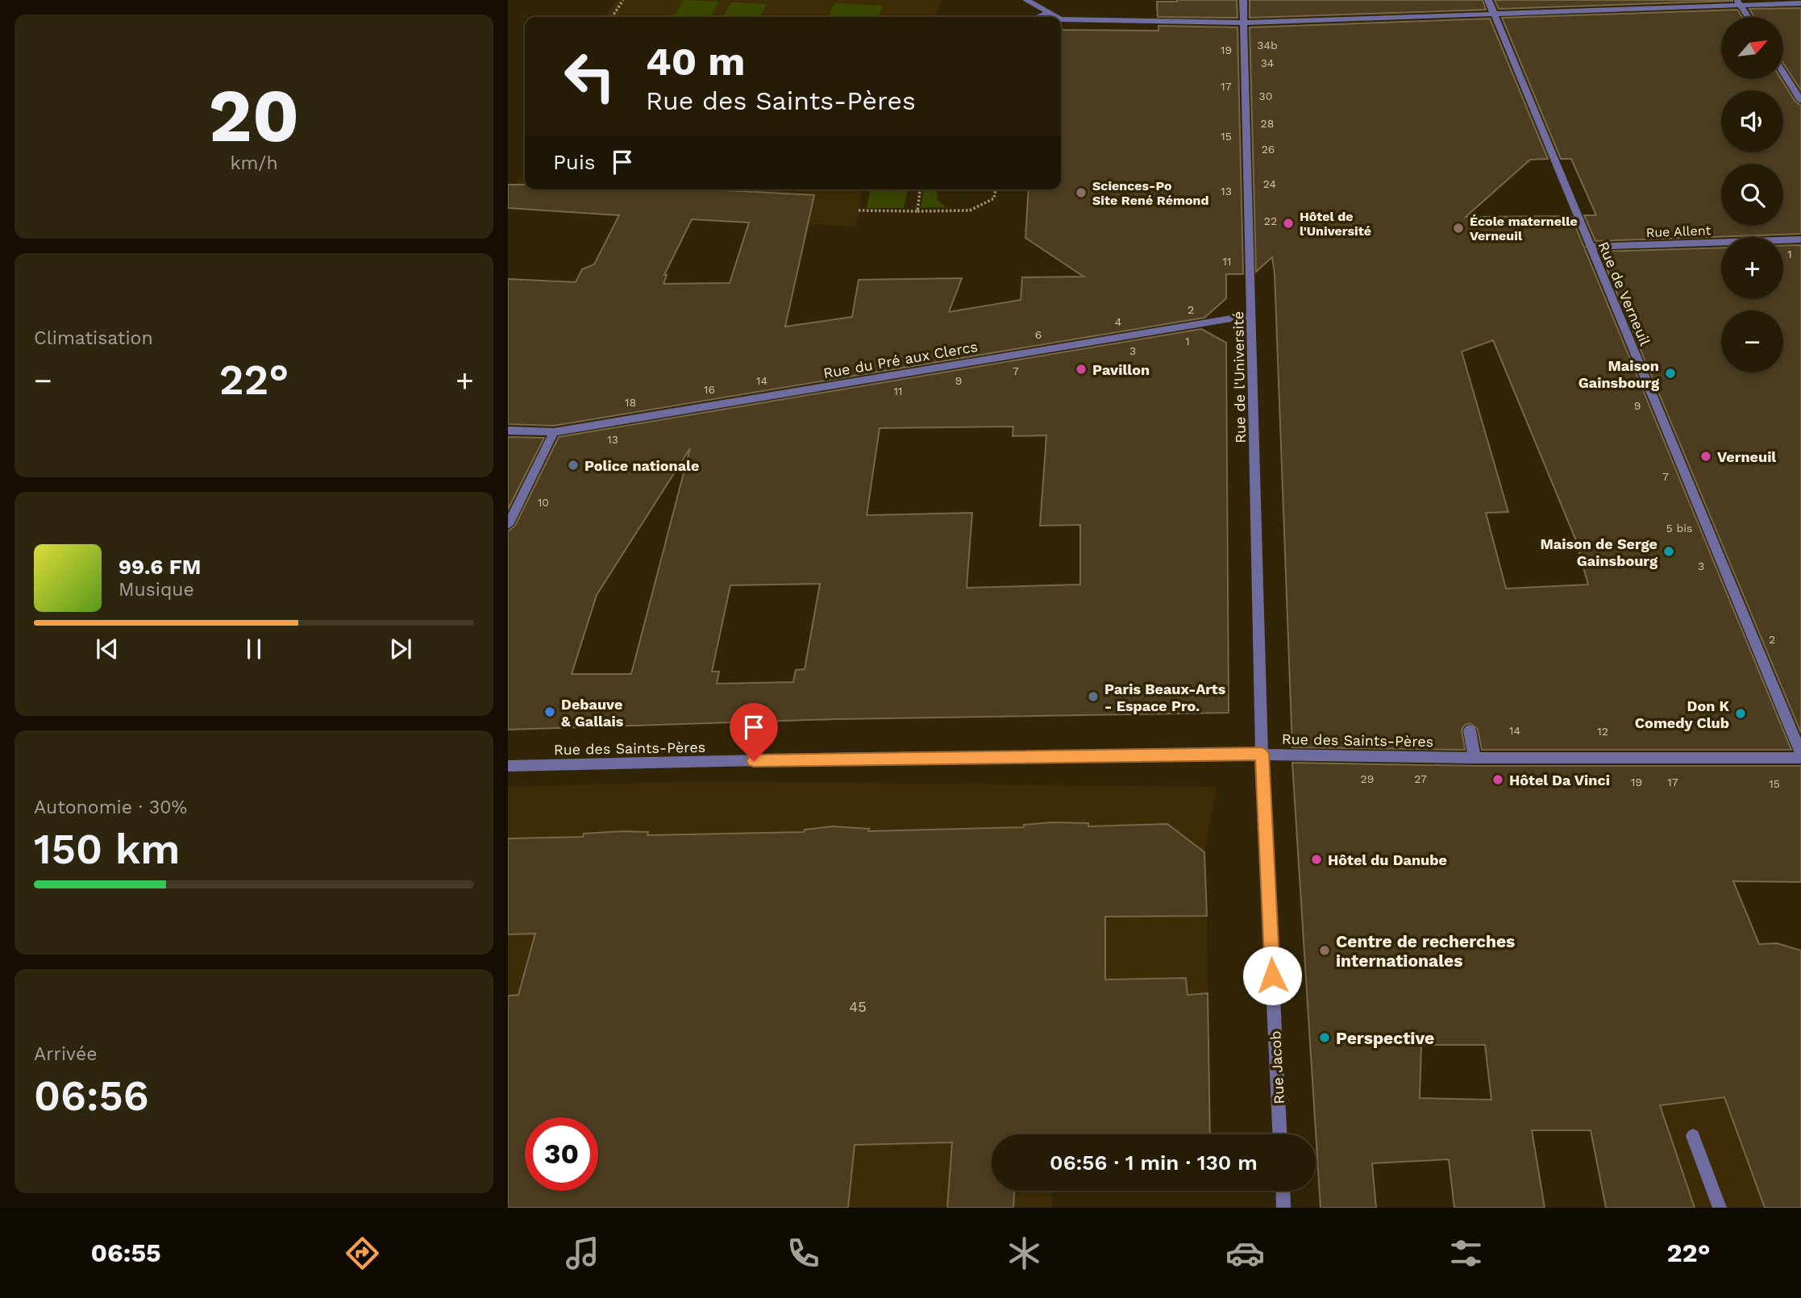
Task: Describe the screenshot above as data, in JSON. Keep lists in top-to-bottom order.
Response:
{
  "streets": {
    "street": [
      "Rue Allent",
      "Rue de Verneuil",
      "Rue du Pré aux Clercs",
      "Rue de l'Université",
      "Rue des Saints-Pères",
      "Rue Jacob"
    ]
  },
  "crossings": [
    ["Rue Allent", "Rue de Verneuil"],
    ["Rue de Verneuil", "Rue des Saints-Pères"],
    ["Rue du Pré aux Clercs", "Rue de l'Université"],
    ["Rue de l'Université", "Rue des Saints-Pères"],
    ["Rue de l'Université", "Rue Jacob"],
    ["Rue des Saints-Pères", "Rue Jacob"]
  ],
  "places": [
    "Sciences-Po Site René Rémond",
    "Hôtel de l'Université",
    "École maternelle Verneuil",
    "Pavillon",
    "Maison Gainsbourg",
    "Verneuil",
    "Police nationale",
    "Maison de Serge Gainsbourg",
    "Paris Beaux-Arts - Espace Pro.",
    "Debauve & Gallais",
    "Don K Comedy Club",
    "Hôtel Da Vinci",
    "Hôtel du Danube",
    "Centre de recherches internationales",
    "Perspective"
  ],
  "house_numbers": [
    "34b",
    "19",
    "34",
    "17",
    "30",
    "28",
    "15",
    "26",
    "24",
    "13",
    "22",
    "1",
    "11",
    "2",
    "4",
    "6",
    "1",
    "3",
    "7",
    "14",
    "9",
    "16",
    "11",
    "18",
    "9",
    "13",
    "7",
    "10",
    "5 bis",
    "3",
    "2",
    "14",
    "12",
    "29",
    "27",
    "19",
    "17",
    "15",
    "45"
  ],
  "north": "top right",
  "page": {
    "tile": [
      ["20", "km/h"],
      "Climatisation",
      ["Autonomie · 30%", "150 km"],
      ["Arrivée", "06:56"]
    ],
    "map_buttons": ["+", "−"],
    "turn": ["40 m", "Rue des Saints-Pères"],
    "then": "Puis",
    "heat": ["−", "22°", "+"],
    "song": ["99.6 FM", "Musique"],
    "limit": "30",
    "trip": "06:56 · 1 min · 130 m",
    "tabs": ["06:55", "22°"]
  }
}
